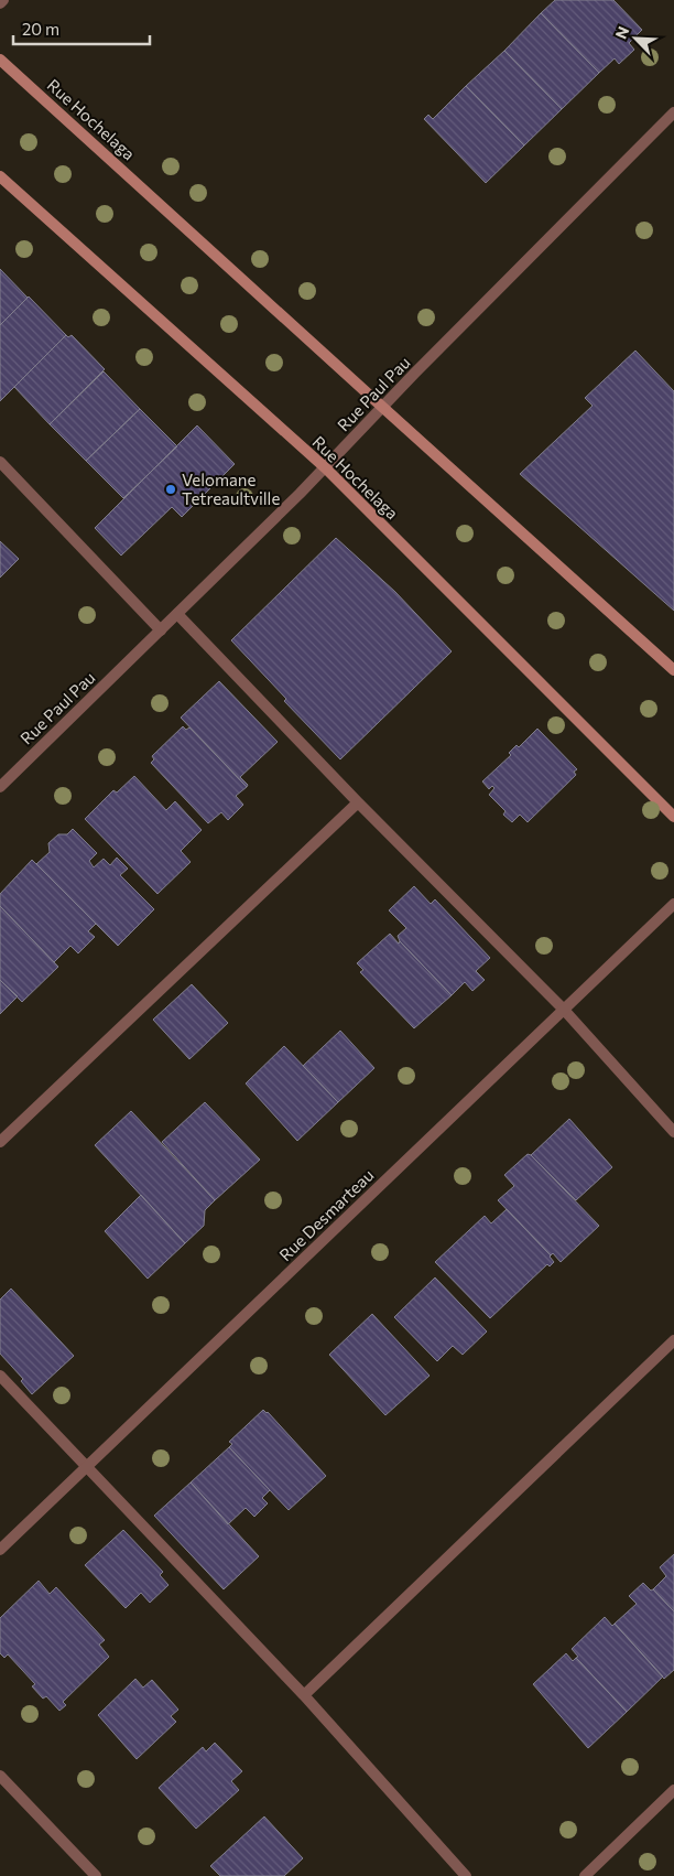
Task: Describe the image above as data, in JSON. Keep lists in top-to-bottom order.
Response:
{
  "streets": {
    "main road": ["Rue Hochelaga"],
    "street": ["Rue Paul Pau", "Rue Desmarteau"]
  },
  "crossings": [
    ["Rue Hochelaga", "Rue Paul Pau"]
  ],
  "places": ["Velomane Tetreaultville"],
  "scale_bar": "20 m",
  "north": "top left"
}
